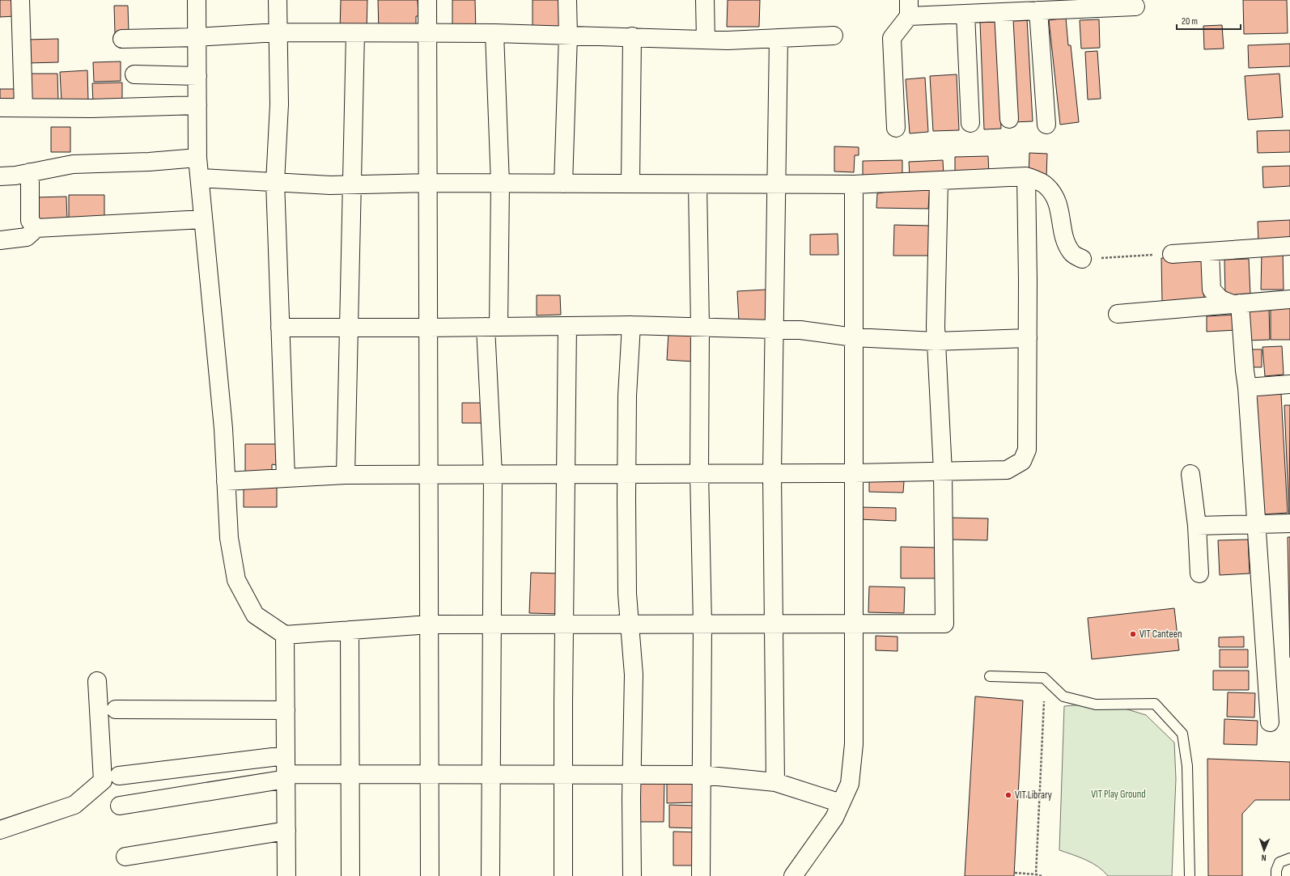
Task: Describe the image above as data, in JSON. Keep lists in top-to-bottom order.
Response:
{
  "parks": ["VIT Play Ground"],
  "places": ["VIT Canteen", "VIT Library"],
  "scale_bar": "20 m",
  "north": "bottom"
}
